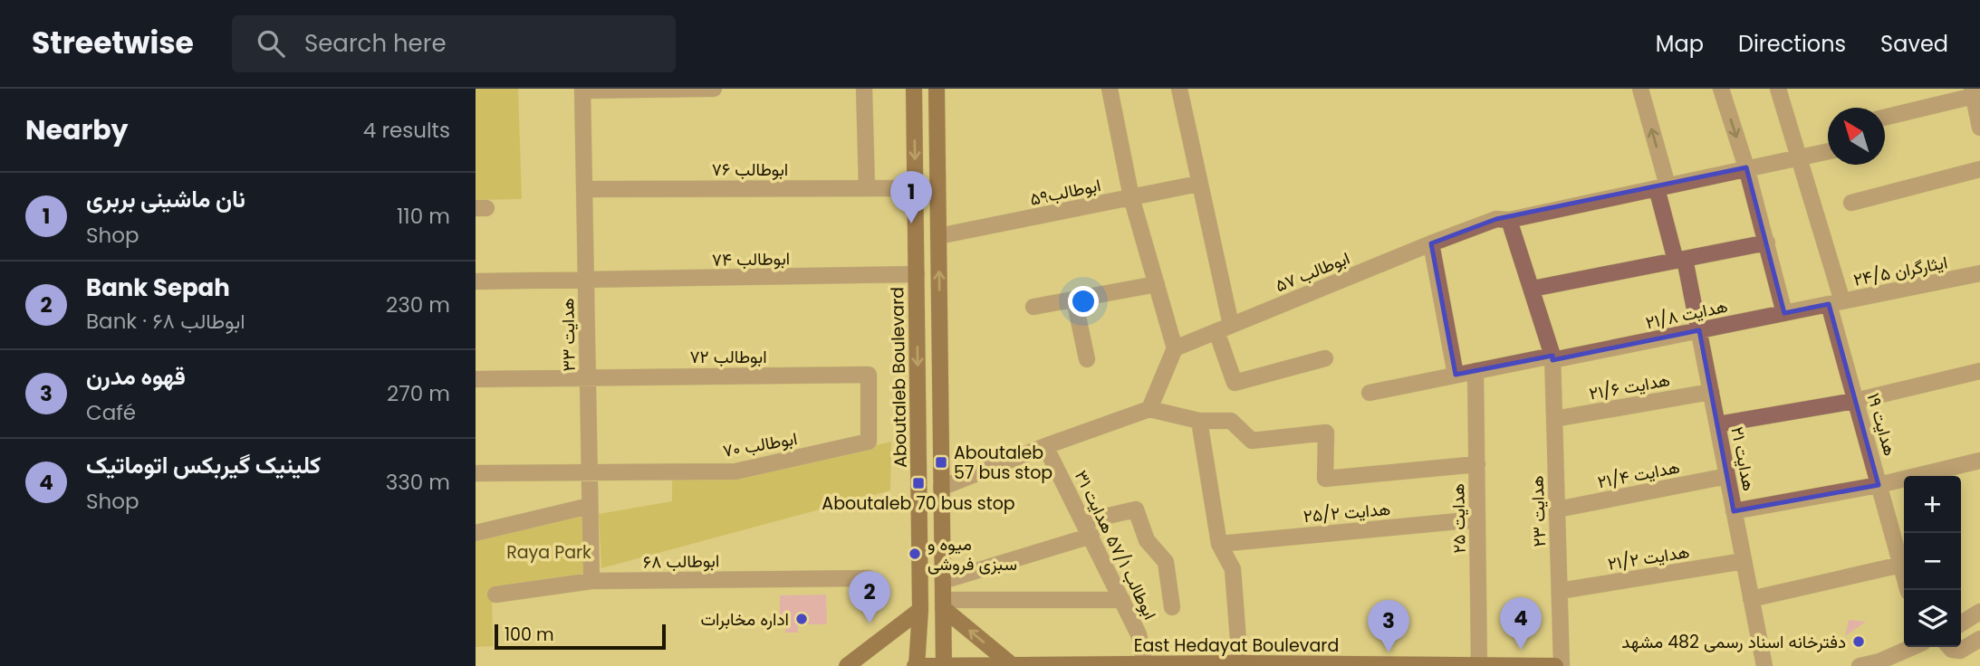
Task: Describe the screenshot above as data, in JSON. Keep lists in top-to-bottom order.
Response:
{
  "streets": {
    "main road": ["Aboutaleb Boulevard", "East Hedayat Boulevard"],
    "street": [
      "ابوطالب ۷۶",
      "ابوطالب۵۹",
      "ابوطالب ۷۴",
      "ایثارگران ۲۴/۵",
      "ابوطالب ۵۷",
      "هدایت ۲۱/۸",
      "هدایت ۳۳",
      "ابوطالب ۷۲",
      "هدایت ۲۱/۶",
      "هدایت ۱۹",
      "ابوطالب ۷۰",
      "هدایت ۲۱",
      "هدایت ۲۱/۴",
      "هدایت ۲۳",
      "هدایت ۲۵/۲",
      "هدایت ۲۵",
      "ابوطالب ۵۷/۱ هدایت ۳۱",
      "هدایت ۲۱/۲",
      "ابوطالب ۶۸"
    ]
  },
  "crossings": [
    ["ابوطالب ۷۶", "هدایت ۳۳"],
    ["ابوطالب ۷۶", "Aboutaleb Boulevard"],
    ["ابوطالب ۷۴", "هدایت ۳۳"],
    ["ابوطالب ۷۴", "Aboutaleb Boulevard"],
    ["ایثارگران ۲۴/۵", "هدایت ۲۱/۸"],
    ["ایثارگران ۲۴/۵", "هدایت ۱۹"],
    ["ابوطالب ۵۷", "هدایت ۱۹"],
    ["ابوطالب ۵۷", "هدایت ۲۱"],
    ["ابوطالب ۵۷", "هدایت ۲۳"],
    ["هدایت ۲۱/۸", "هدایت ۱۹"],
    ["هدایت ۲۱/۸", "هدایت ۲۱"],
    ["هدایت ۲۱/۸", "هدایت ۲۳"],
    ["هدایت ۲۱/۸", "هدایت ۲۵"],
    ["هدایت ۳۳", "ابوطالب ۷۲"],
    ["هدایت ۳۳", "ابوطالب ۷۰"],
    ["هدایت ۳۳", "ابوطالب ۶۸"],
    ["ابوطالب ۷۲", "ابوطالب ۷۰"],
    ["Aboutaleb Boulevard", "East Hedayat Boulevard"],
    ["هدایت ۲۱/۶", "هدایت ۲۱"],
    ["هدایت ۲۱/۶", "هدایت ۲۳"],
    ["هدایت ۲۱", "هدایت ۲۱/۴"],
    ["هدایت ۲۱", "هدایت ۲۱/۲"],
    ["هدایت ۲۱/۴", "هدایت ۲۳"],
    ["هدایت ۲۳", "هدایت ۲۱/۲"],
    ["هدایت ۲۵/۲", "هدایت ۲۵"],
    ["هدایت ۲۵", "East Hedayat Boulevard"],
    ["ابوطالب ۵۷/۱ هدایت ۳۱", "East Hedayat Boulevard"]
  ],
  "parks": ["Raya Park"],
  "places": {
    "transit": ["Aboutaleb 57 bus stop", "Aboutaleb 70 bus stop"],
    "other": ["میوه و سبزی فروشی", "اداره مخابرات", "دفترخانه اسناد رسمی 482 مشهد"]
  },
  "scale_bar": "100 m",
  "north": "top left",
  "page": {
    "header": "Streetwise",
    "search": "Search here",
    "nav": ["Map", "Directions", "Saved"],
    "heading": ["Nearby", "4 results"],
    "list": [
      {
        "mark": "1",
        "name": "نان ماشینی بربری",
        "note": "Shop",
        "value": "110 m"
      },
      {
        "mark": "2",
        "name": "Bank Sepah",
        "note": "Bank · ابوطالب ۶۸",
        "value": "230 m"
      },
      {
        "mark": "3",
        "name": "قهوه مدرن",
        "note": "Café",
        "value": "270 m"
      },
      {
        "mark": "4",
        "name": "کلینیک گیربکس اتوماتیک",
        "note": "Shop",
        "value": "330 m"
      }
    ],
    "pins": [
      "1",
      "2",
      "4",
      "3"
    ],
    "map_buttons": ["+", "−"],
    "scale": "100 m"
  }
}
